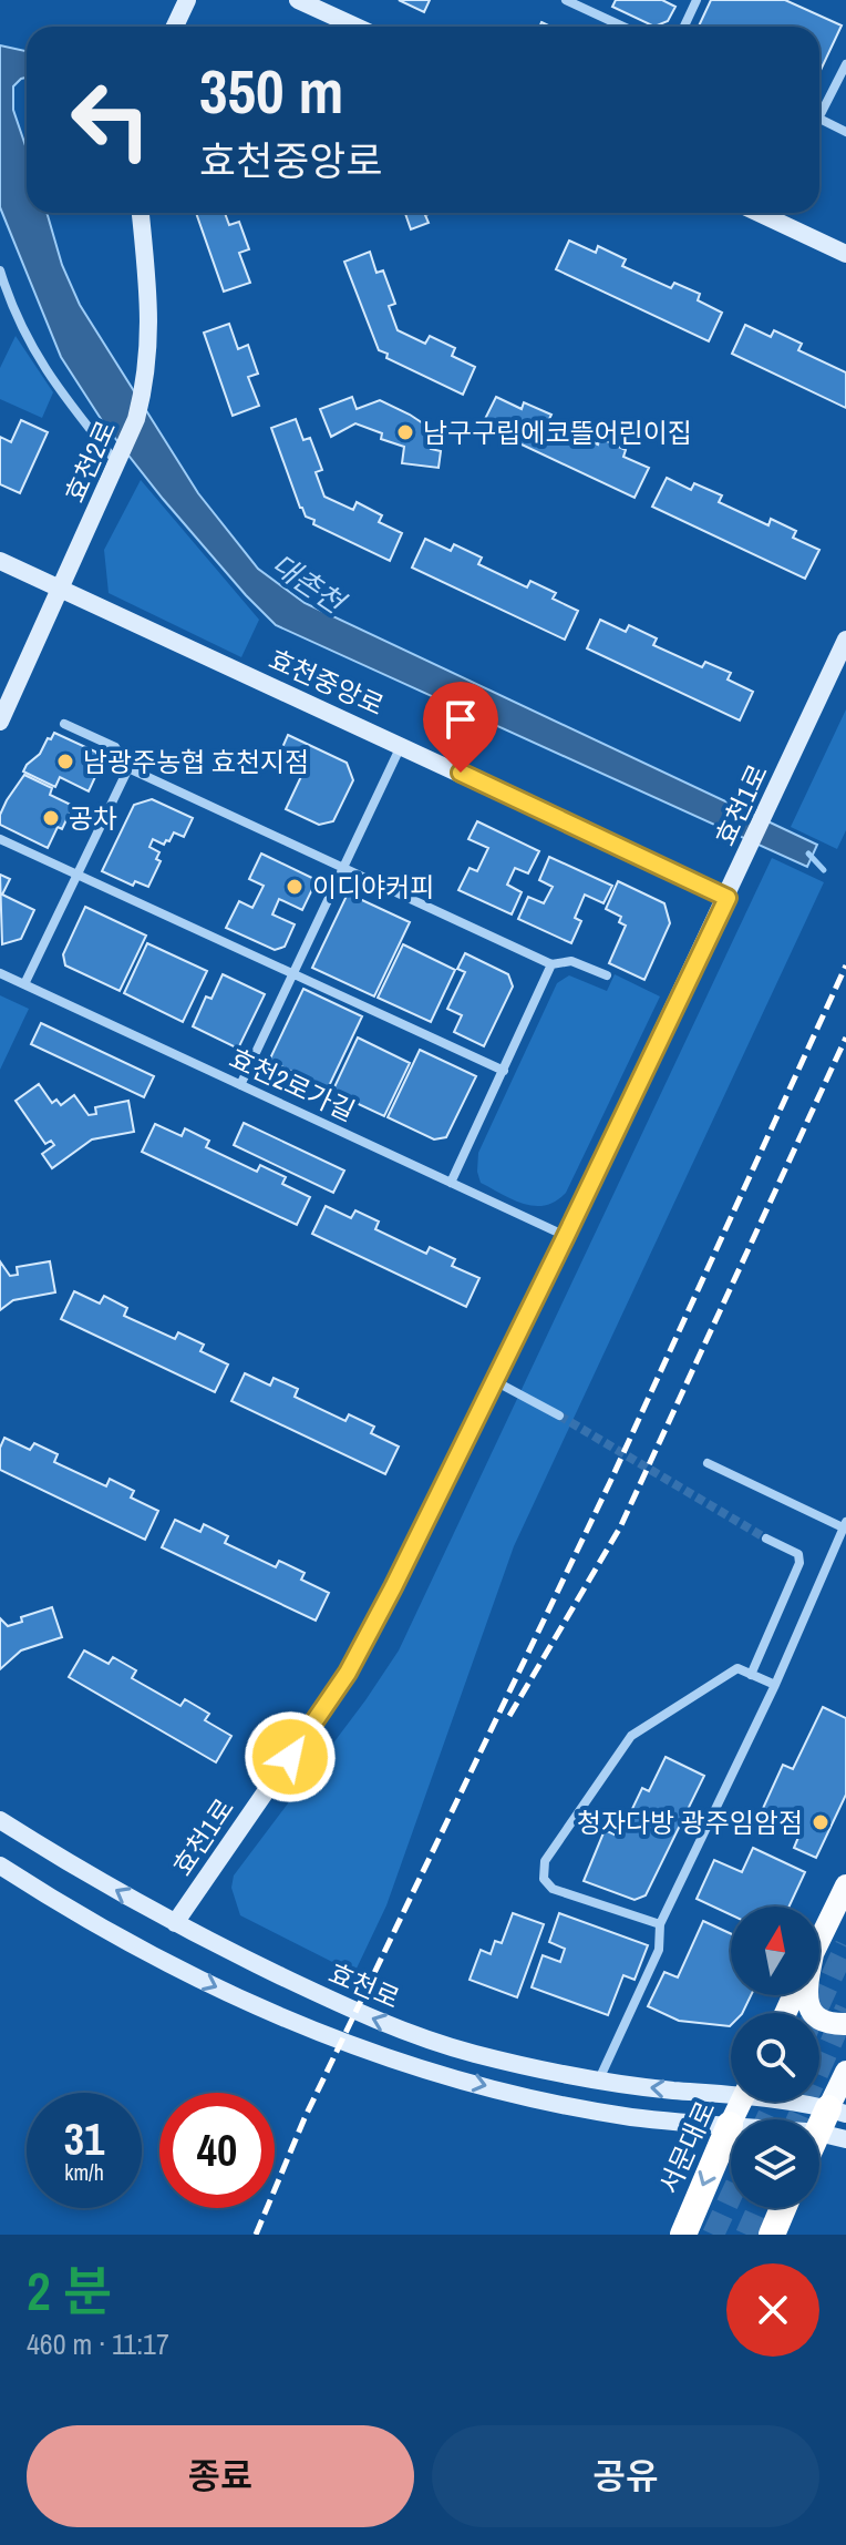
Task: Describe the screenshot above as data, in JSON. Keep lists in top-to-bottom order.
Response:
{
  "streets": {
    "highway": ["서문대로"],
    "street": [
      "효천2로",
      "효천중앙로",
      "효천1로",
      "효천2로가길",
      "효천로"
    ]
  },
  "crossings": [
    ["효천2로", "효천중앙로"],
    ["효천중앙로", "효천1로"],
    ["효천1로", "효천2로가길"],
    ["효천1로", "효천로"]
  ],
  "one_way": ["서문대로"],
  "water": ["대촌천"],
  "places": [
    "남구구립에코뜰어린이집",
    "남광주농협 효천지점",
    "공차",
    "이디야커피",
    "청자다방 광주임암점"
  ],
  "north": "top",
  "page": {
    "turn": ["350 m", "효천중앙로"],
    "speed": "31 km/h",
    "limit": "40",
    "heading": ["2 분", "460 m · 11:17"],
    "buttons": ["종료", "공유"]
  }
}
